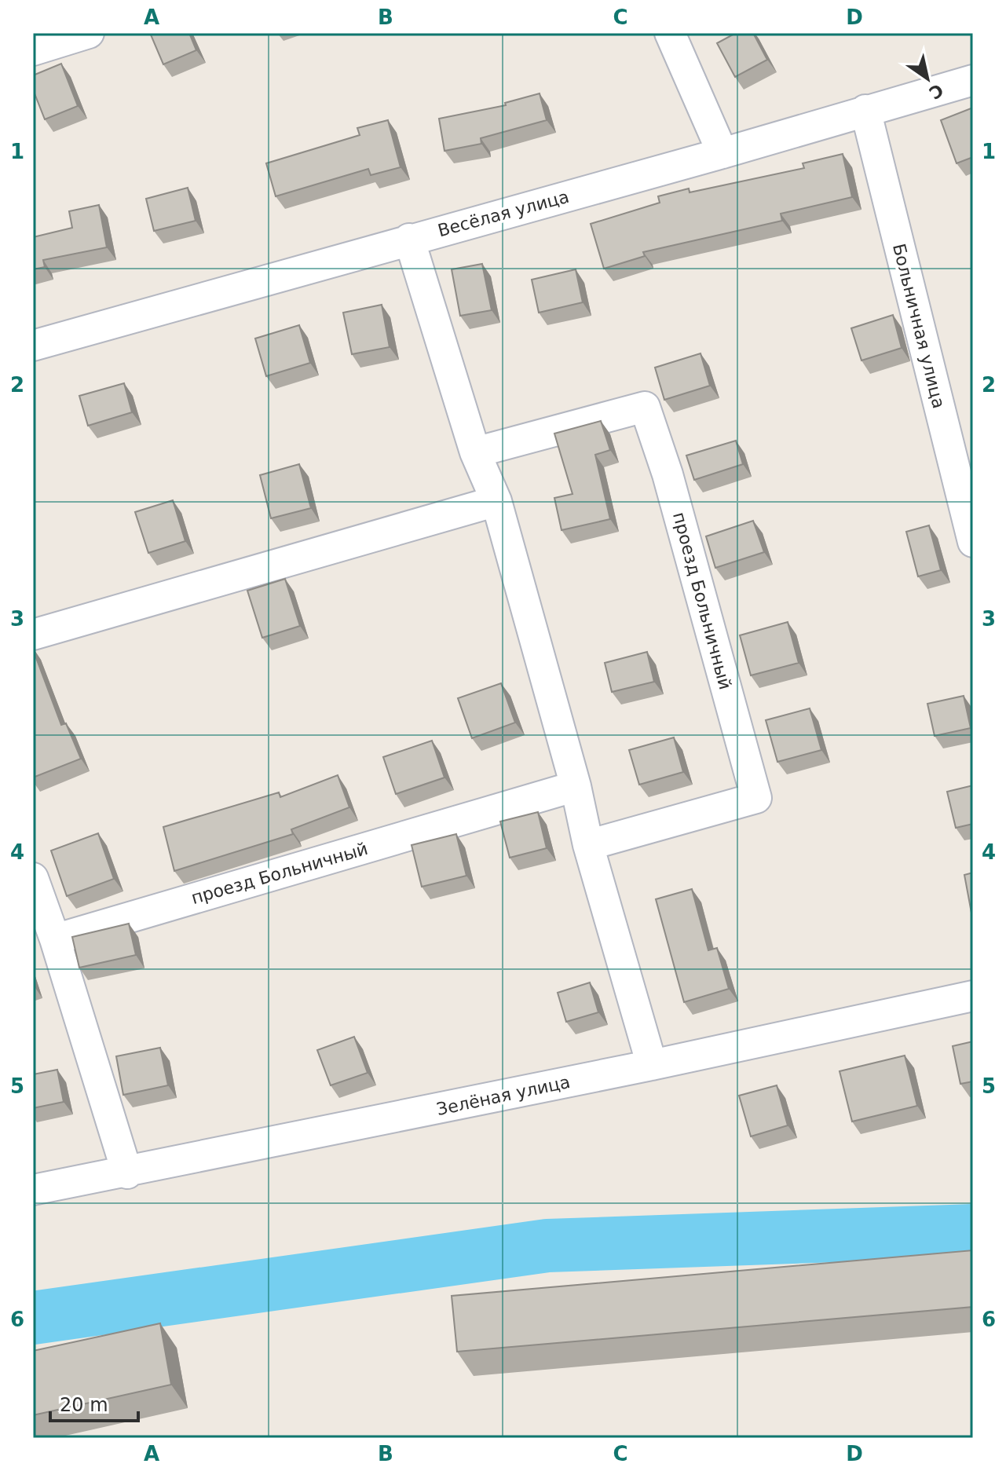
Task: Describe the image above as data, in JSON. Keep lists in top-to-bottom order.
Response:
{
  "streets": {
    "street": [
      "Весёлая улица",
      "Больничная улица",
      "проезд Больничный",
      "Зелёная улица"
    ]
  },
  "crossings": [
    ["Весёлая улица", "Больничная улица"]
  ],
  "scale_bar": "20 m",
  "north": "bottom right",
  "grid": {
    "columns": [
      "A",
      "B",
      "C",
      "D"
    ],
    "rows": [
      "1",
      "2",
      "3",
      "4",
      "5",
      "6"
    ]
  }
}
